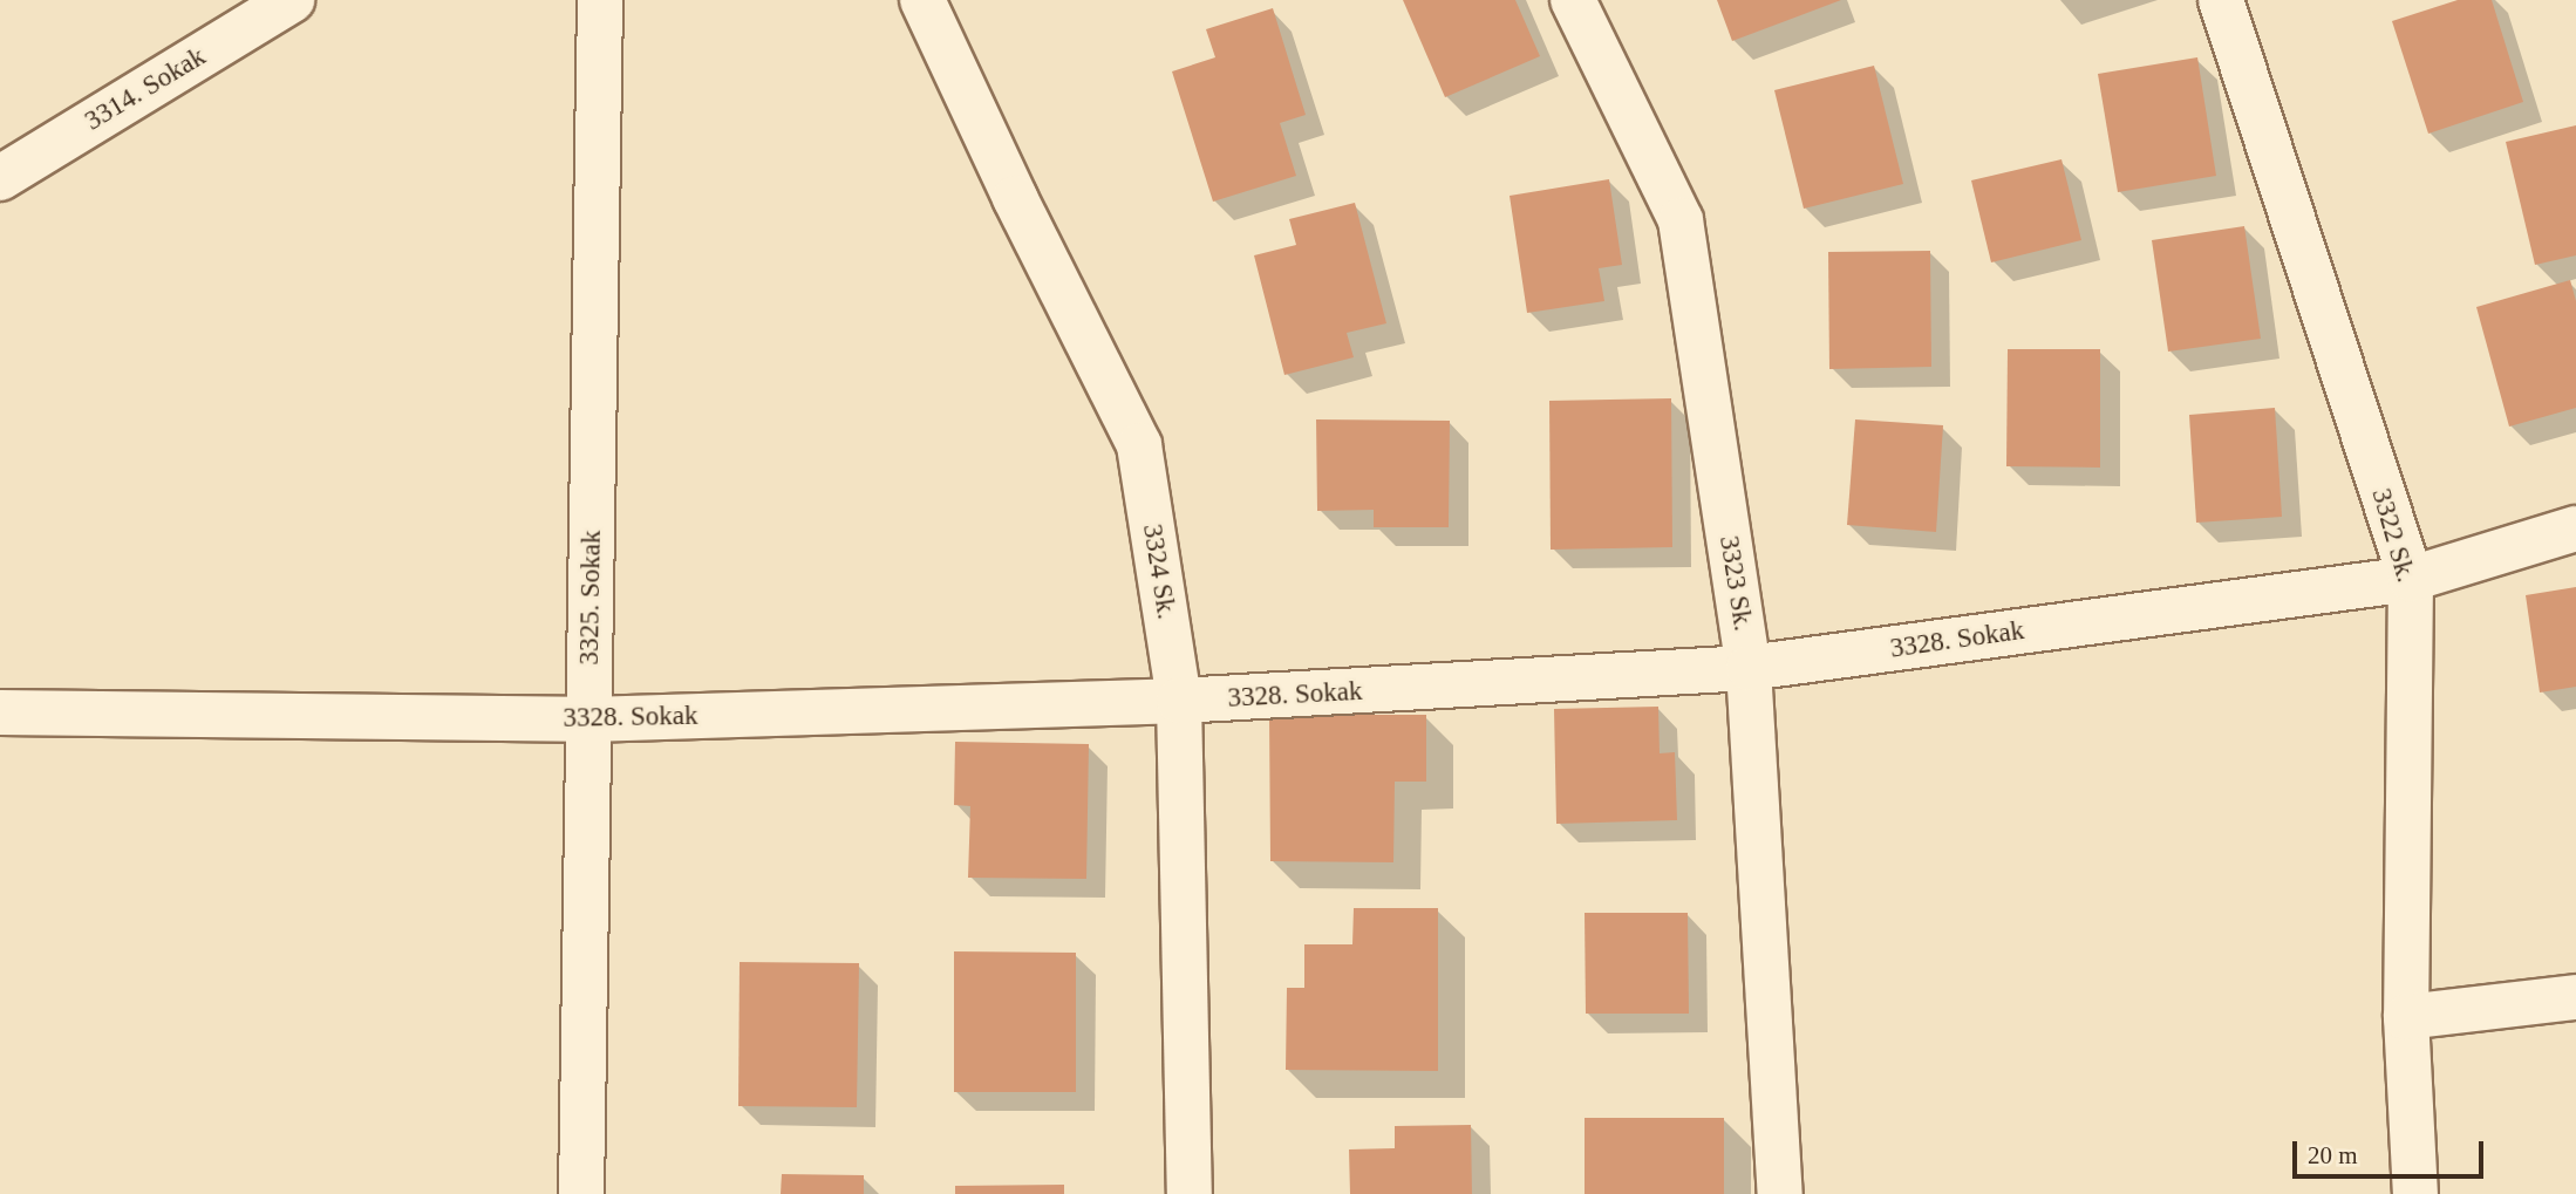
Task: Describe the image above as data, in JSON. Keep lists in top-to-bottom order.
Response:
{
  "streets": {
    "street": [
      "3314. Sokak",
      "3322 Sk.",
      "3324 Sk.",
      "3323 Sk.",
      "3325. Sokak",
      "3328. Sokak"
    ]
  },
  "crossings": [
    ["3322 Sk.", "3328. Sokak"],
    ["3324 Sk.", "3328. Sokak"],
    ["3323 Sk.", "3328. Sokak"],
    ["3325. Sokak", "3328. Sokak"]
  ],
  "scale_bar": "20 m"
}
